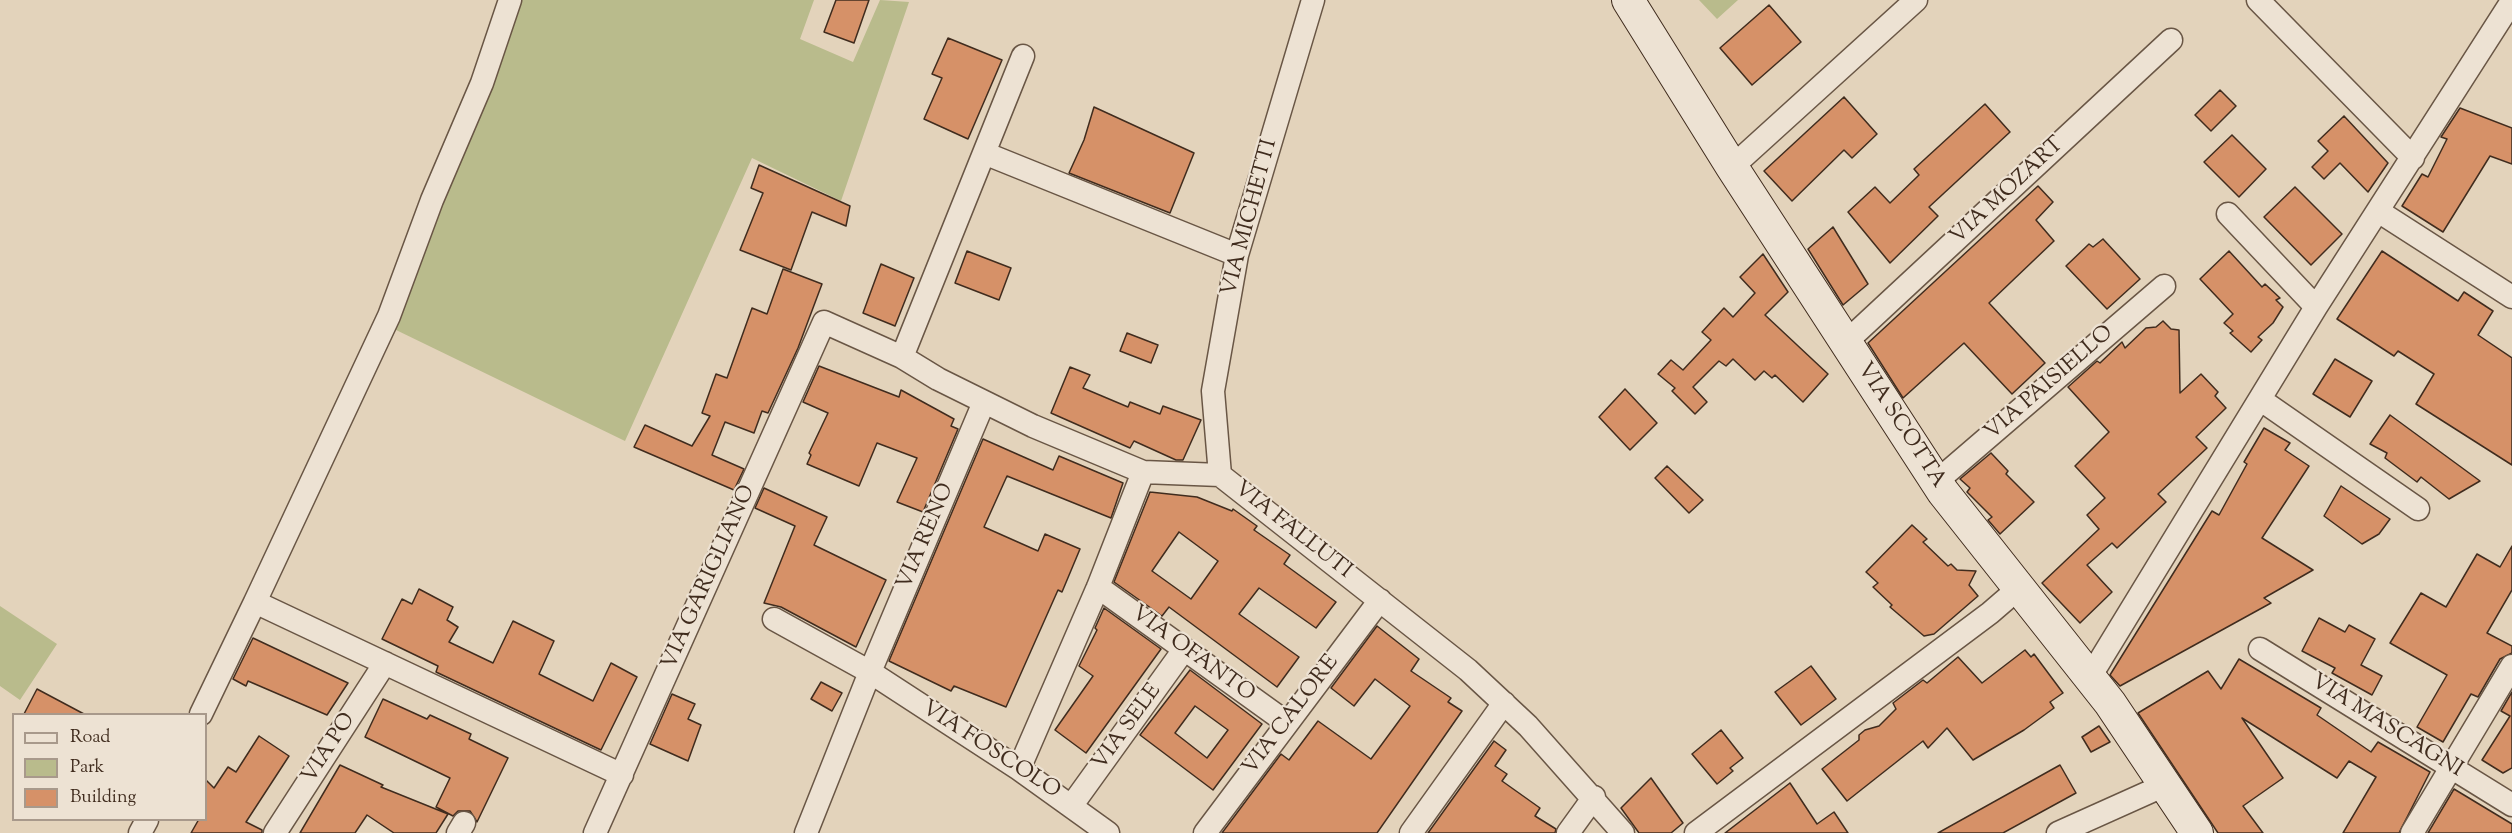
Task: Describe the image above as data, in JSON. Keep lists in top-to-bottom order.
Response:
{
  "streets": {
    "street": [
      "VIA MOZART",
      "VIA MICHETTI",
      "VIA PAISIELLO",
      "VIA SCOTTA",
      "VIA FALLUTI",
      "VIA RENO",
      "VIA GARIGLIANO",
      "VIA OFANTO",
      "VIA CALORE",
      "VIA MASCAGNI",
      "VIA SELE",
      "VIA PO",
      "VIA FOSCOLO"
    ]
  },
  "crossings": [
    ["VIA MOZART", "VIA SCOTTA"],
    ["VIA MICHETTI", "VIA FALLUTI"],
    ["VIA PAISIELLO", "VIA SCOTTA"],
    ["VIA FALLUTI", "VIA RENO"],
    ["VIA FALLUTI", "VIA GARIGLIANO"],
    ["VIA FALLUTI", "VIA CALORE"],
    ["VIA RENO", "VIA FOSCOLO"],
    ["VIA OFANTO", "VIA CALORE"],
    ["VIA OFANTO", "VIA SELE"],
    ["VIA SELE", "VIA FOSCOLO"]
  ],
  "legend": ["Road", "Park", "Building"]
}
